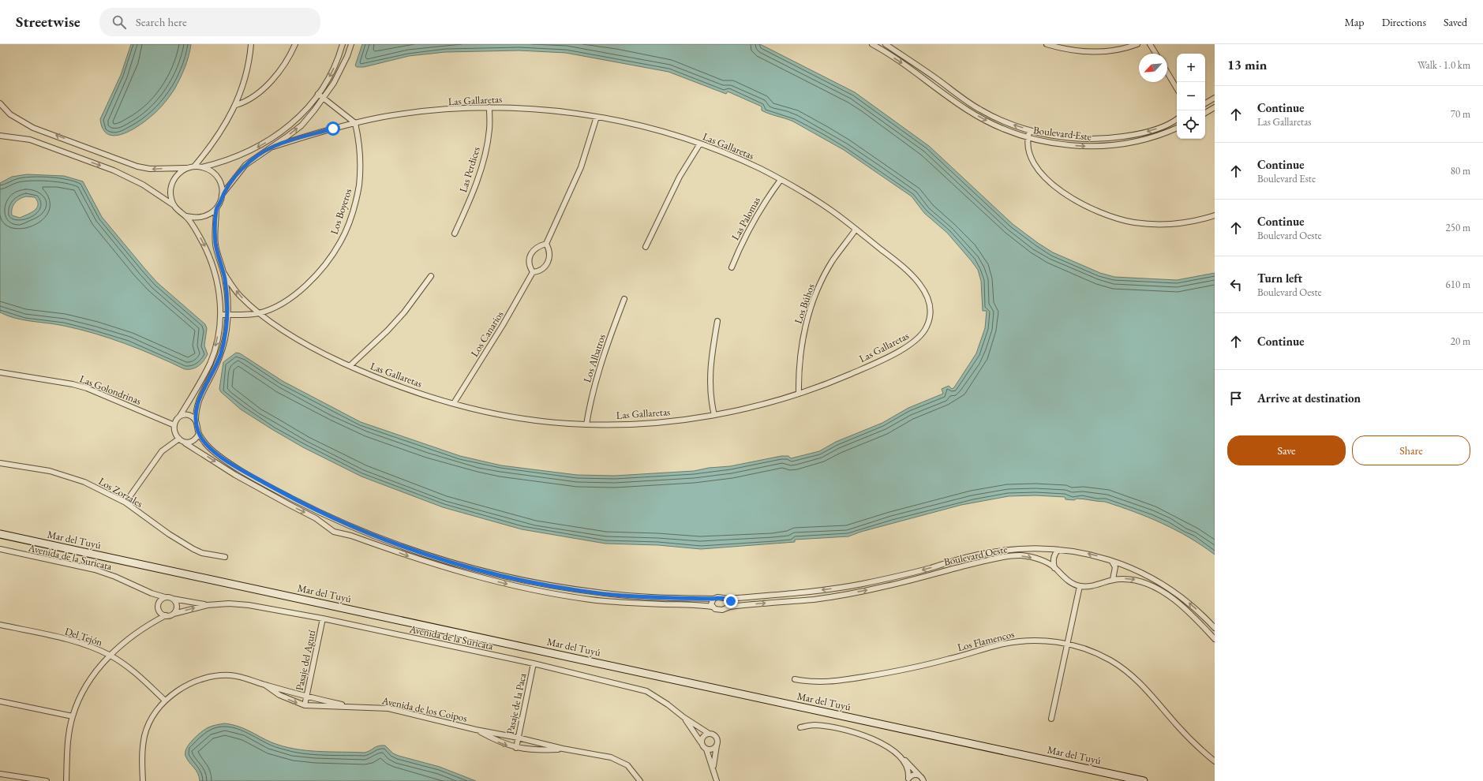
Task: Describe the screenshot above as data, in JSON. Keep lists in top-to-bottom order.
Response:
{
  "streets": {
    "street": [
      "Las Gallaretas",
      "Boulevard Este",
      "Las Perdices",
      "Los Boyeros",
      "Las Palomas",
      "Los Búhos",
      "Los Canarios",
      "Los Albatros",
      "Las Golondrinas",
      "Los Zorzales",
      "Mar del Tuyú",
      "Boulevard Oeste",
      "Avenida de la Suricata",
      "Del Tejón",
      "Los Flamencos",
      "Pasaje del Agutí",
      "Pasaje de la Paca",
      "Avenida de los Coipos"
    ]
  },
  "crossings": [
    ["Las Gallaretas", "Las Perdices"],
    ["Las Gallaretas", "Los Boyeros"],
    ["Las Gallaretas", "Las Palomas"],
    ["Las Gallaretas", "Los Búhos"],
    ["Las Gallaretas", "Los Canarios"],
    ["Las Gallaretas", "Los Albatros"],
    ["Avenida de la Suricata", "Del Tejón"],
    ["Avenida de la Suricata", "Pasaje del Agutí"],
    ["Avenida de la Suricata", "Pasaje de la Paca"],
    ["Del Tejón", "Avenida de los Coipos"],
    ["Pasaje del Agutí", "Avenida de los Coipos"],
    ["Pasaje de la Paca", "Avenida de los Coipos"]
  ],
  "north": "bottom left",
  "page": {
    "header": "Streetwise",
    "search": "Search here",
    "nav": ["Map", "Directions", "Saved"],
    "heading": ["13 min", "Walk · 1.0 km"],
    "map_buttons": ["+", "−"],
    "list": [
      ["Continue", "Las Gallaretas", "70 m"],
      ["Continue", "Boulevard Este", "80 m"],
      ["Continue", "Boulevard Oeste", "250 m"],
      ["Turn left", "Boulevard Oeste", "610 m"],
      ["Continue", "20 m"],
      "Arrive at destination"
    ],
    "buttons": ["Save", "Share"]
  }
}
